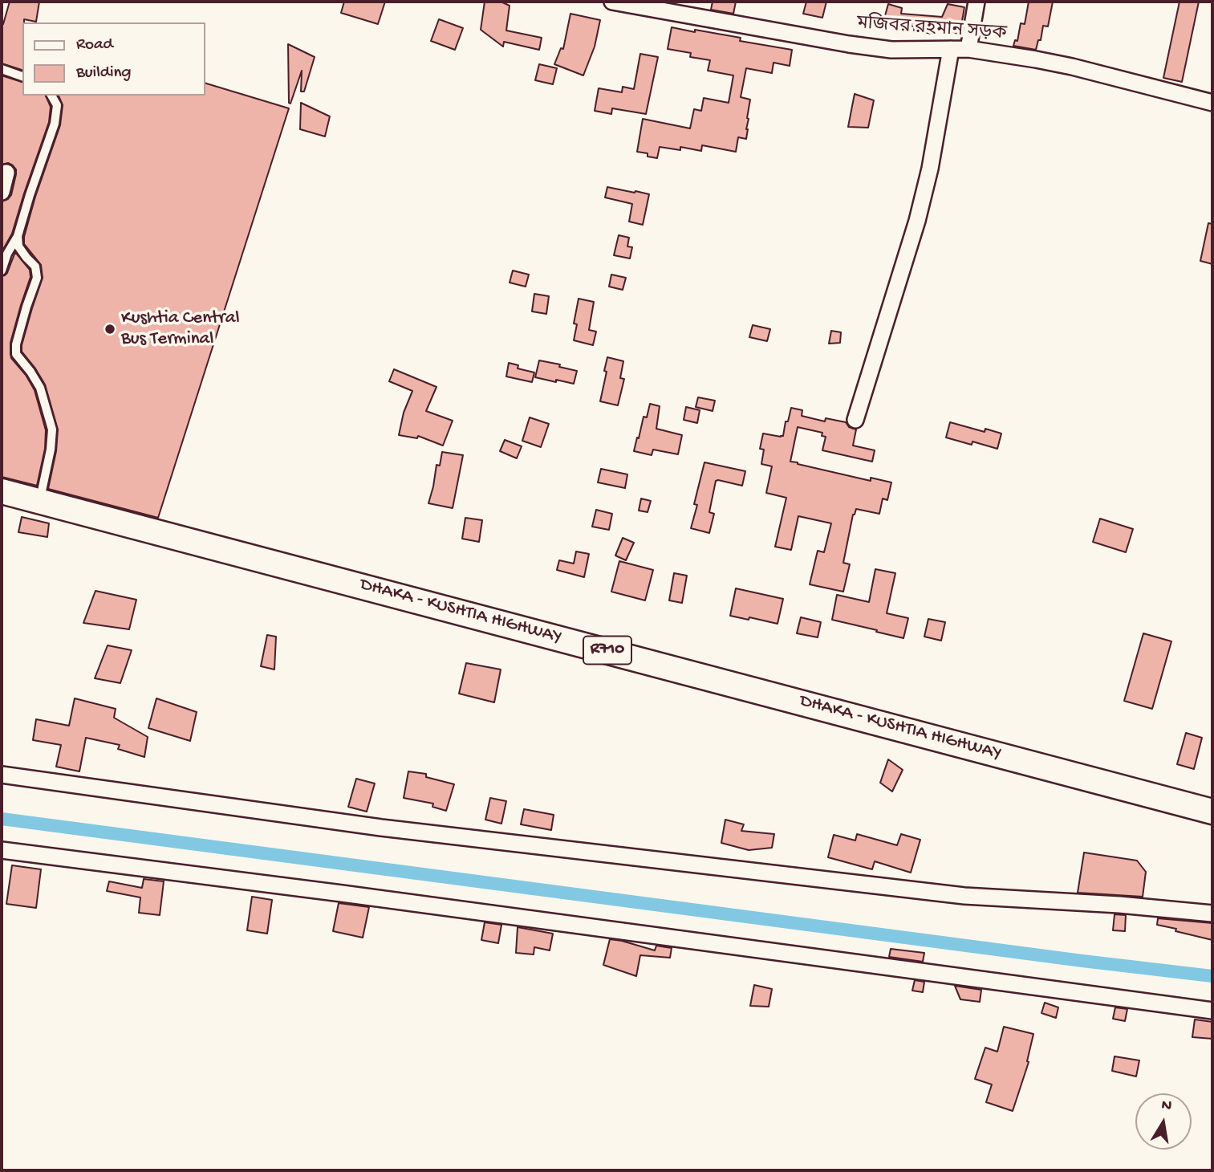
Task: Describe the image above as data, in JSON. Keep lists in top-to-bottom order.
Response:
{
  "streets": {
    "main road": ["DHAKA - KUSHTIA HIGHWAY", "R710"],
    "street": ["মজিবর রহমান সড়ক"]
  },
  "places": ["Kushtia Central Bus Terminal"],
  "legend": ["Road", "Building"],
  "north": "top"
}
